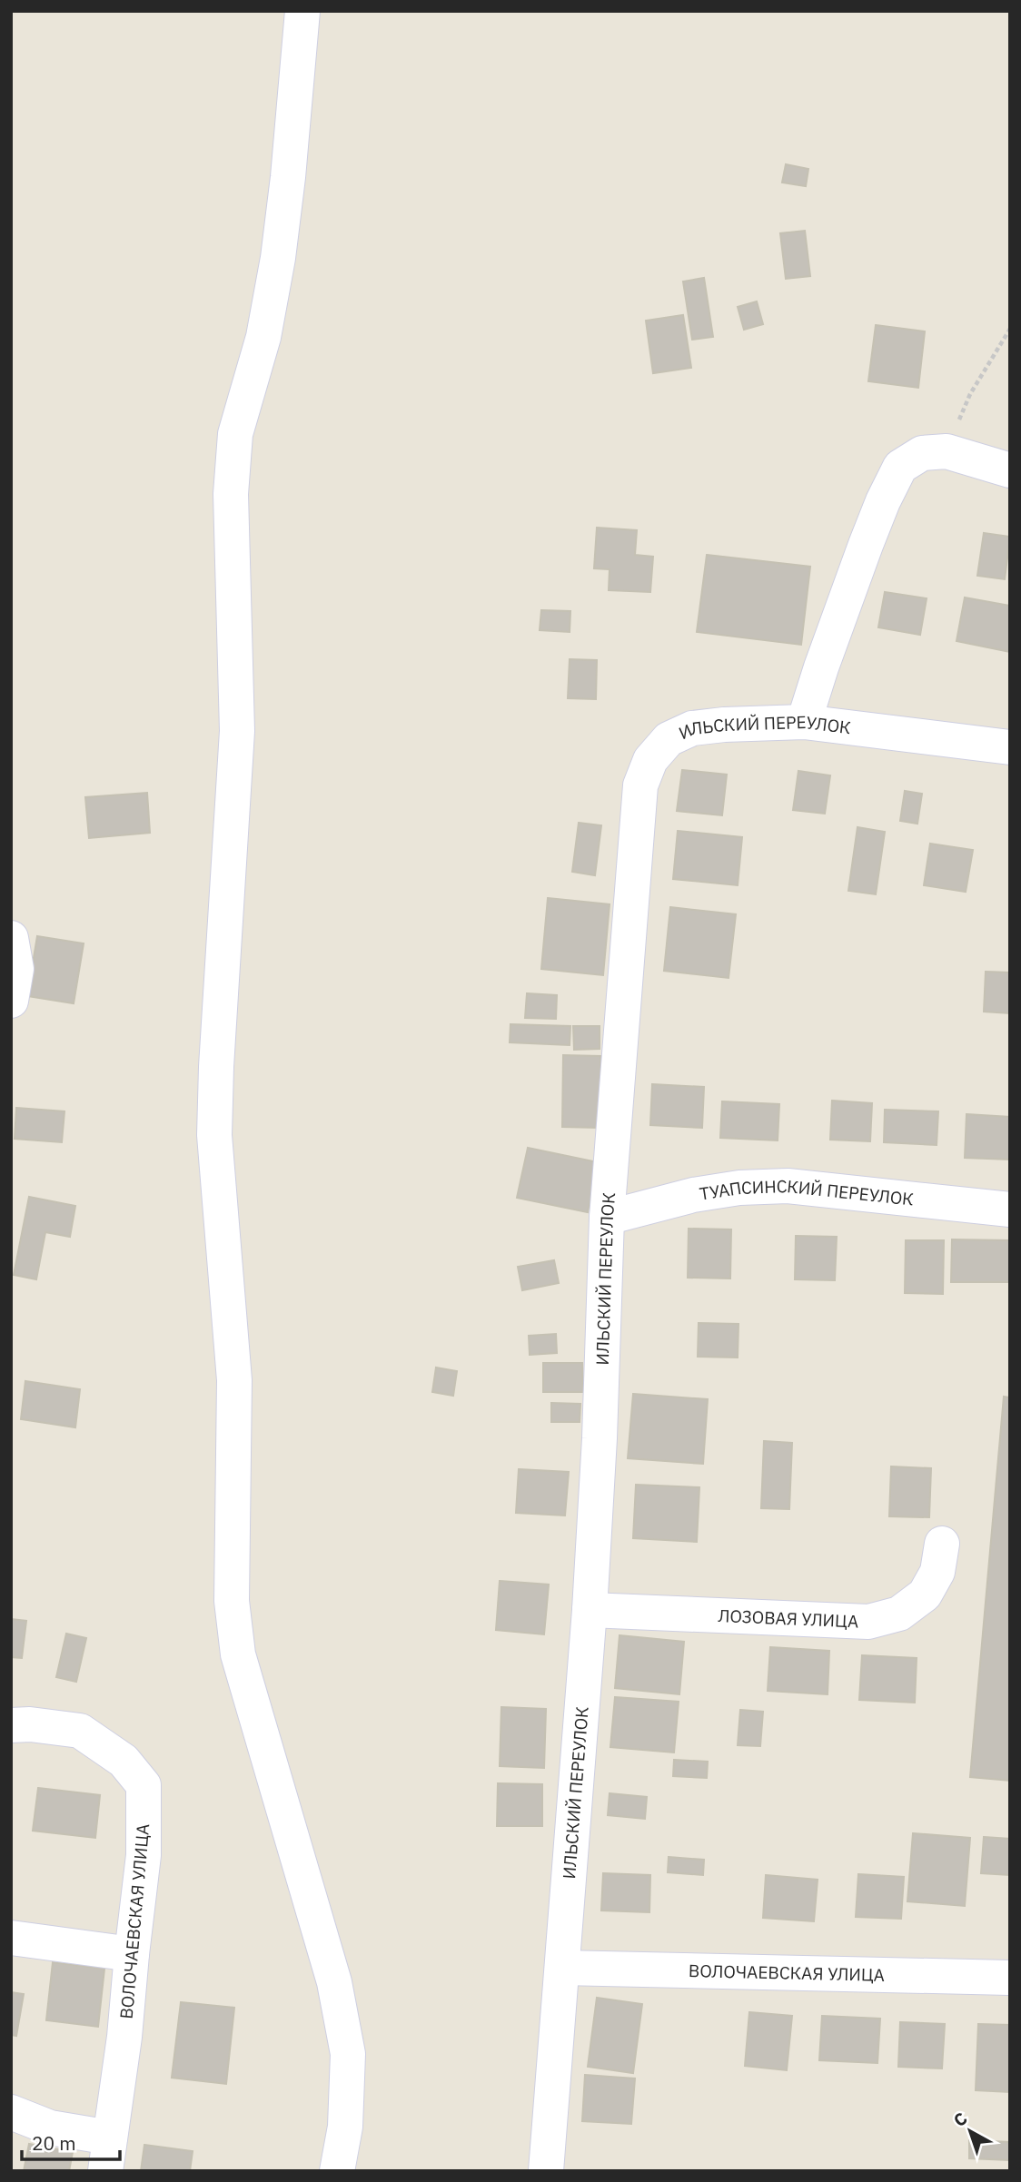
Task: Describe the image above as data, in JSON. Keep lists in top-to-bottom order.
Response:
{
  "streets": {
    "street": [
      "ИЛЬСКИЙ ПЕРЕУЛОК",
      "ТУАПСИНСКИЙ ПЕРЕУЛОК",
      "ЛОЗОВАЯ УЛИЦА",
      "ВОЛОЧАЕВСКАЯ УЛИЦА"
    ]
  },
  "crossings": [
    ["ИЛЬСКИЙ ПЕРЕУЛОК", "ТУАПСИНСКИЙ ПЕРЕУЛОК"],
    ["ИЛЬСКИЙ ПЕРЕУЛОК", "ЛОЗОВАЯ УЛИЦА"],
    ["ИЛЬСКИЙ ПЕРЕУЛОК", "ВОЛОЧАЕВСКАЯ УЛИЦА"]
  ],
  "scale_bar": "20 m",
  "north": "top left"
}
